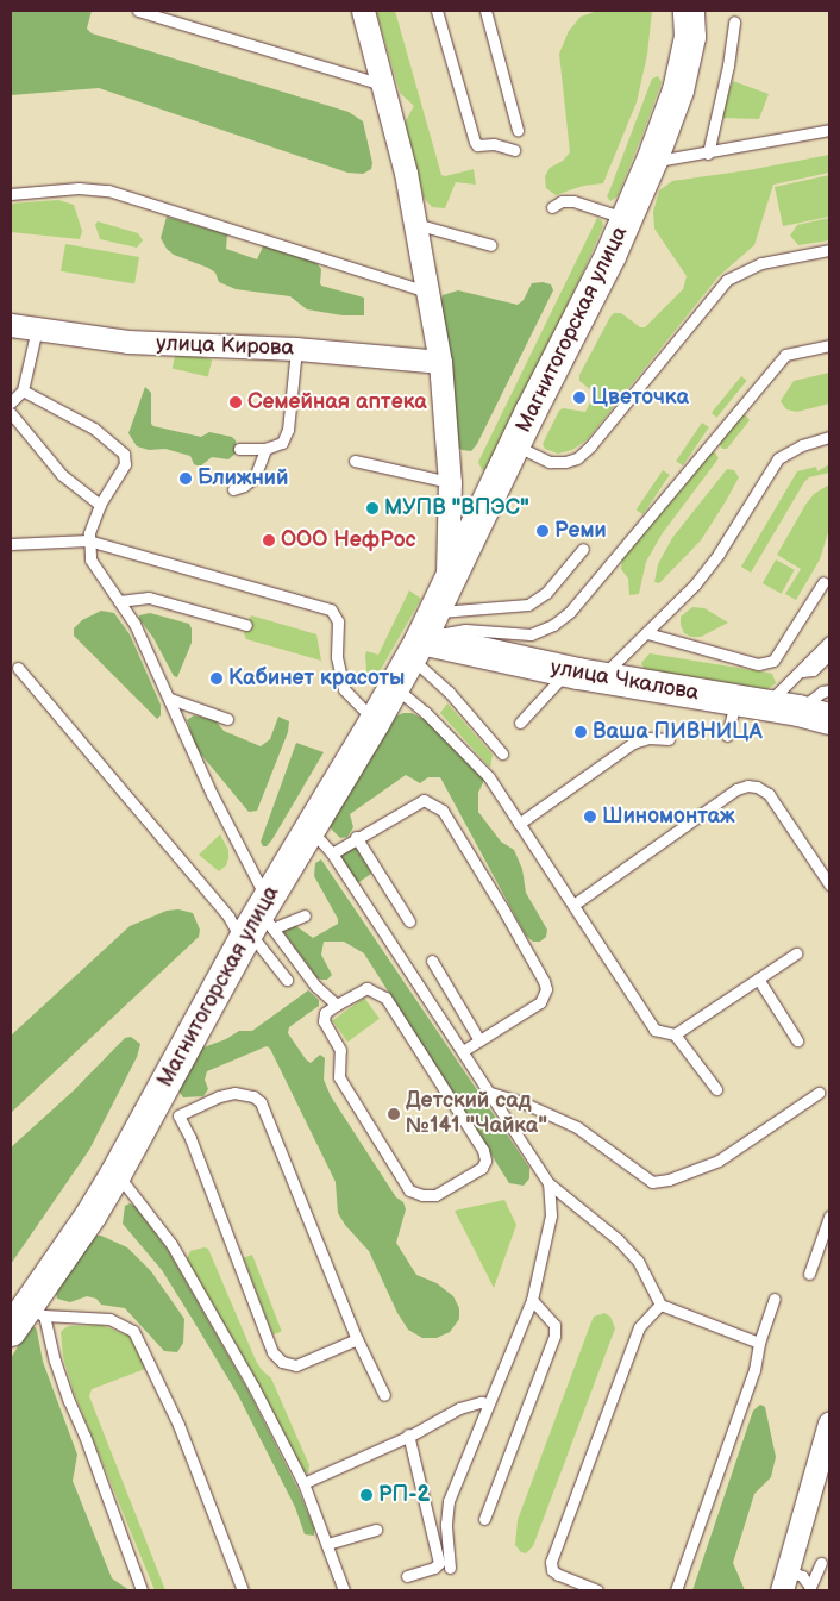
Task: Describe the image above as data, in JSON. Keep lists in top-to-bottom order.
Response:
{
  "streets": {
    "main road": ["Магнитогорская улица", "улица Чкалова"],
    "street": ["улица Кирова"]
  },
  "crossings": [
    ["Магнитогорская улица", "улица Чкалова"]
  ],
  "places": [
    "Цветочка",
    "Семейная аптека",
    "Ближний",
    "МУПВ \"ВПЭС\"",
    "Реми",
    "ООО НефРос",
    "Кабинет красоты",
    "Ваша ПИВНИЦА",
    "Шиномонтаж",
    "Детский сад №141 \"Чайка\"",
    "РП-2"
  ]
}
